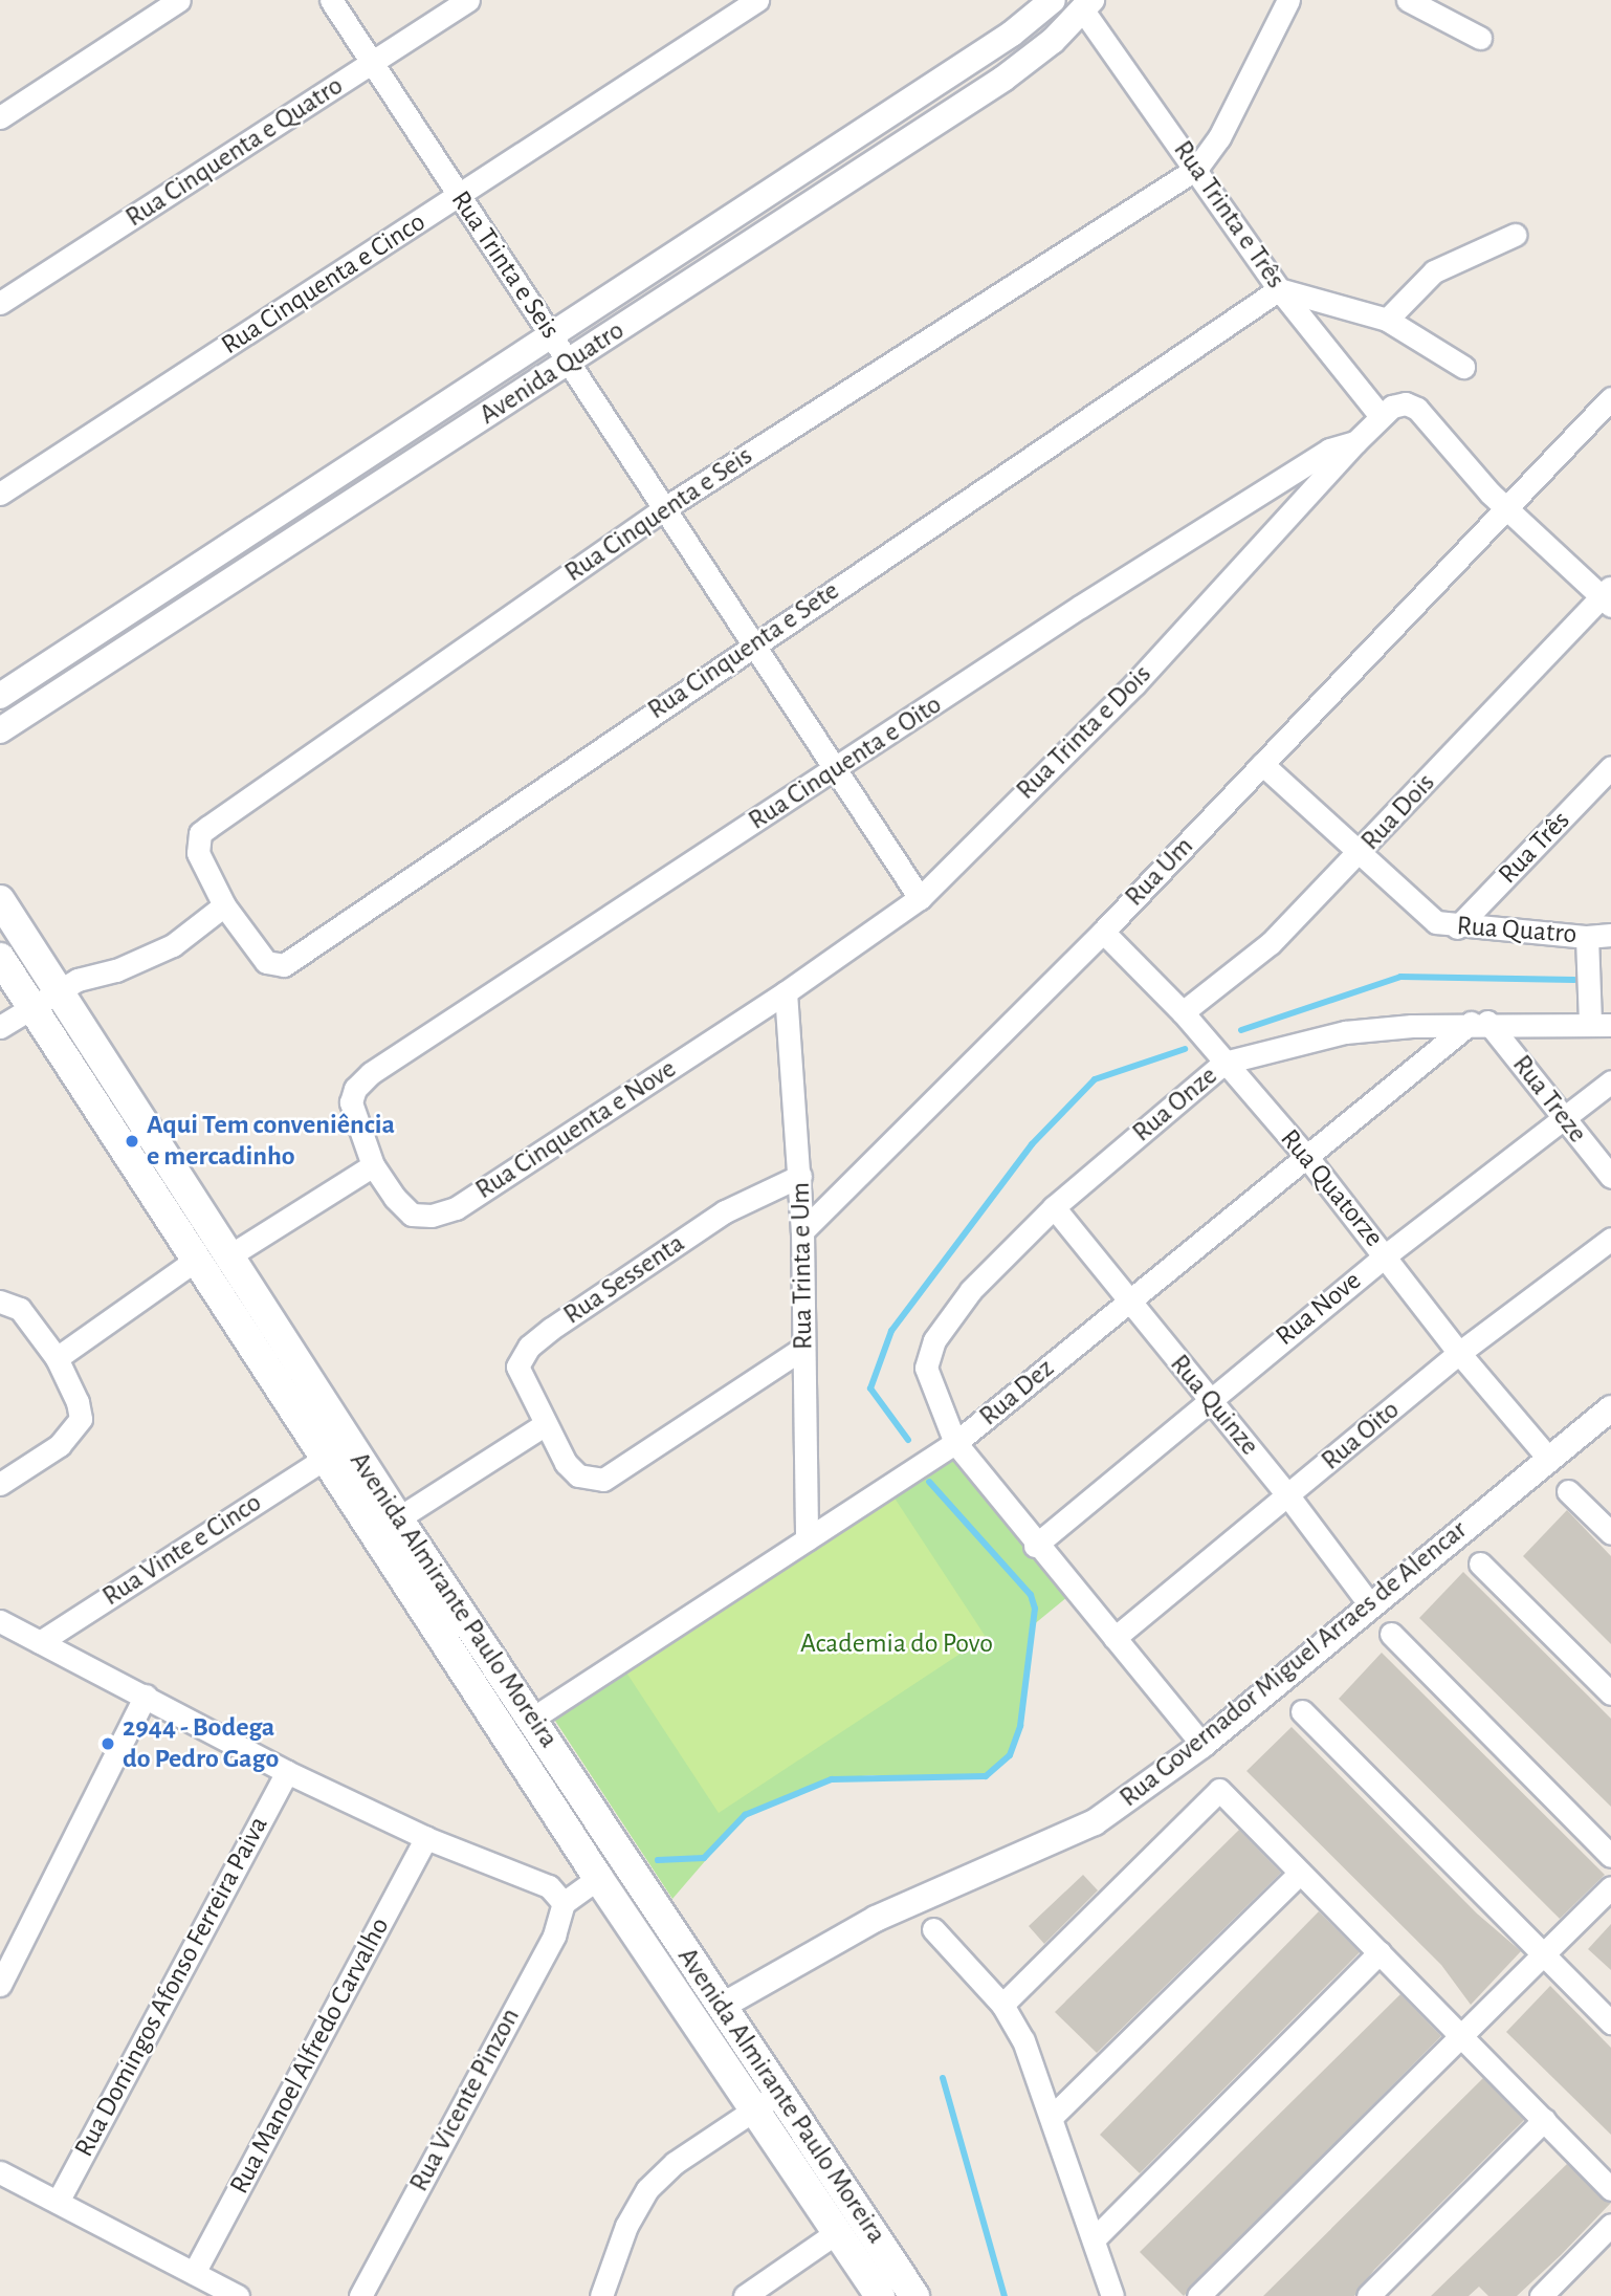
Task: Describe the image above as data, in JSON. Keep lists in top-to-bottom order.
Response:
{
  "streets": {
    "main road": ["Avenida Almirante Paulo Moreira"],
    "street": [
      "Rua Cinquenta e Quatro",
      "Rua Trinta e Três",
      "Rua Trinta e Seis",
      "Rua Cinquenta e Cinco",
      "Avenida Quatro",
      "Rua Cinquenta e Seis",
      "Rua Cinquenta e Sete",
      "Rua Trinta e Dois",
      "Rua Cinquenta e Oito",
      "Rua Dois",
      "Rua Três",
      "Rua Um",
      "Rua Quatro",
      "Rua Treze",
      "Rua Onze",
      "Rua Cinquenta e Nove",
      "Rua Quatorze",
      "Rua Trinta e Um",
      "Rua Sessenta",
      "Rua Nove",
      "Rua Dez",
      "Rua Quinze",
      "Rua Oito",
      "Rua Vinte e Cinco",
      "Rua Governador Miguel Arraes de Alencar",
      "Rua Domingos Afonso Ferreira Paiva",
      "Rua Manoel Alfredo Carvalho",
      "Rua Vicente Pinzon"
    ]
  },
  "crossings": [
    ["Rua Cinquenta e Quatro", "Rua Trinta e Seis"],
    ["Rua Trinta e Três", "Avenida Quatro"],
    ["Rua Trinta e Três", "Rua Cinquenta e Seis"],
    ["Rua Trinta e Três", "Rua Cinquenta e Sete"],
    ["Rua Trinta e Três", "Rua Cinquenta e Oito"],
    ["Rua Trinta e Seis", "Rua Cinquenta e Cinco"],
    ["Rua Trinta e Seis", "Avenida Quatro"],
    ["Rua Trinta e Seis", "Rua Cinquenta e Seis"],
    ["Rua Trinta e Seis", "Rua Cinquenta e Sete"],
    ["Rua Trinta e Seis", "Rua Trinta e Dois"],
    ["Rua Trinta e Seis", "Rua Cinquenta e Oito"],
    ["Rua Cinquenta e Seis", "Rua Cinquenta e Sete"],
    ["Rua Trinta e Dois", "Rua Cinquenta e Oito"],
    ["Rua Trinta e Dois", "Rua Cinquenta e Nove"],
    ["Rua Trinta e Dois", "Rua Trinta e Um"],
    ["Rua Cinquenta e Oito", "Rua Um"],
    ["Rua Cinquenta e Oito", "Rua Cinquenta e Nove"],
    ["Rua Dois", "Rua Quatro"],
    ["Rua Dois", "Rua Quatorze"],
    ["Rua Três", "Rua Quatro"],
    ["Rua Um", "Rua Quatro"],
    ["Rua Um", "Rua Quatorze"],
    ["Rua Um", "Rua Trinta e Um"],
    ["Rua Treze", "Rua Onze"],
    ["Rua Treze", "Rua Nove"],
    ["Rua Treze", "Rua Dez"],
    ["Rua Onze", "Rua Quatorze"],
    ["Rua Onze", "Rua Dez"],
    ["Rua Onze", "Rua Quinze"],
    ["Rua Cinquenta e Nove", "Rua Trinta e Um"],
    ["Rua Quatorze", "Rua Nove"],
    ["Rua Quatorze", "Rua Dez"],
    ["Rua Quatorze", "Rua Oito"],
    ["Rua Quatorze", "Rua Governador Miguel Arraes de Alencar"],
    ["Rua Trinta e Um", "Rua Sessenta"],
    ["Rua Trinta e Um", "Rua Dez"],
    ["Rua Nove", "Rua Quinze"],
    ["Rua Dez", "Rua Quinze"],
    ["Rua Dez", "Avenida Almirante Paulo Moreira"],
    ["Rua Quinze", "Rua Oito"],
    ["Rua Quinze", "Rua Governador Miguel Arraes de Alencar"],
    ["Rua Vinte e Cinco", "Avenida Almirante Paulo Moreira"],
    ["Avenida Almirante Paulo Moreira", "Rua Governador Miguel Arraes de Alencar"]
  ],
  "parks": ["Academia do Povo"],
  "places": ["Aqui Tem conveniência e mercadinho", "2944 - Bodega do Pedro Gago"]
}
